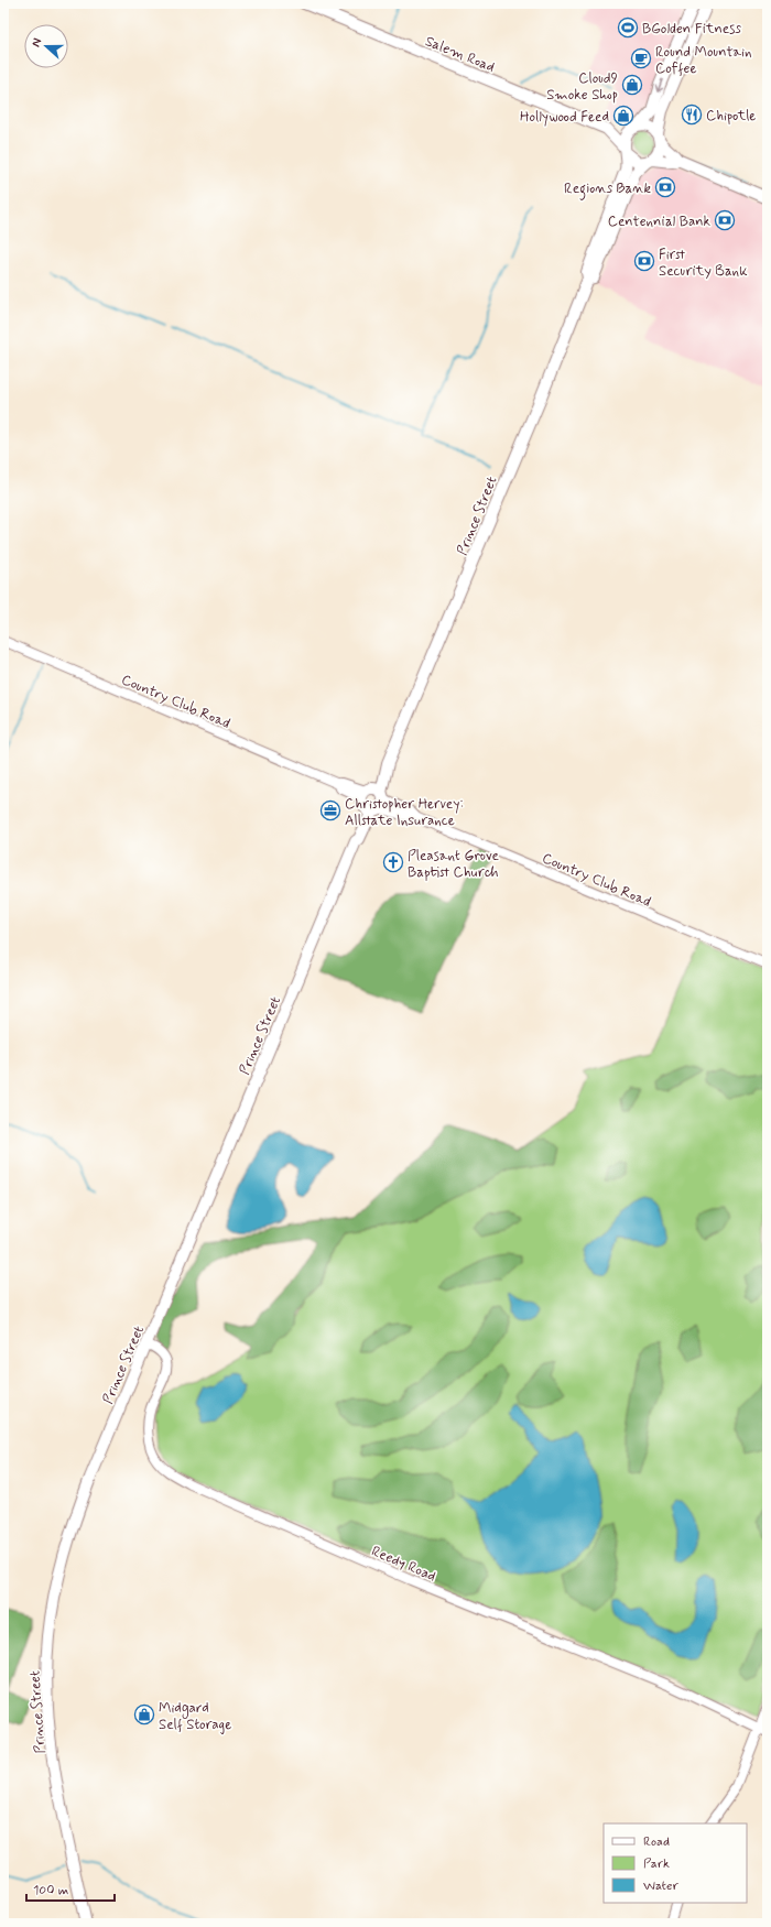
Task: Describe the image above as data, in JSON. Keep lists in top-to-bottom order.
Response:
{
  "streets": {
    "main road": ["Salem Road", "Prince Street"],
    "street": ["Country Club Road", "Reedy Road"]
  },
  "crossings": [
    ["Salem Road", "Prince Street"],
    ["Prince Street", "Country Club Road"],
    ["Prince Street", "Reedy Road"]
  ],
  "places": {
    "sports": ["BGolden Fitness"],
    "cafe": ["Round Mountain Coffee"],
    "shop": ["Cloud9 Smoke Shop", "Hollywood Feed", "Midgard Self Storage"],
    "restaurant": ["Chipotle"],
    "bank": ["Regions Bank", "Centennial Bank", "First Security Bank"],
    "office": ["Christopher Hervey: Allstate Insurance"],
    "church": ["Pleasant Grove Baptist Church"]
  },
  "legend": ["Road", "Park", "Water"],
  "scale_bar": "100 m",
  "north": "left"
}
